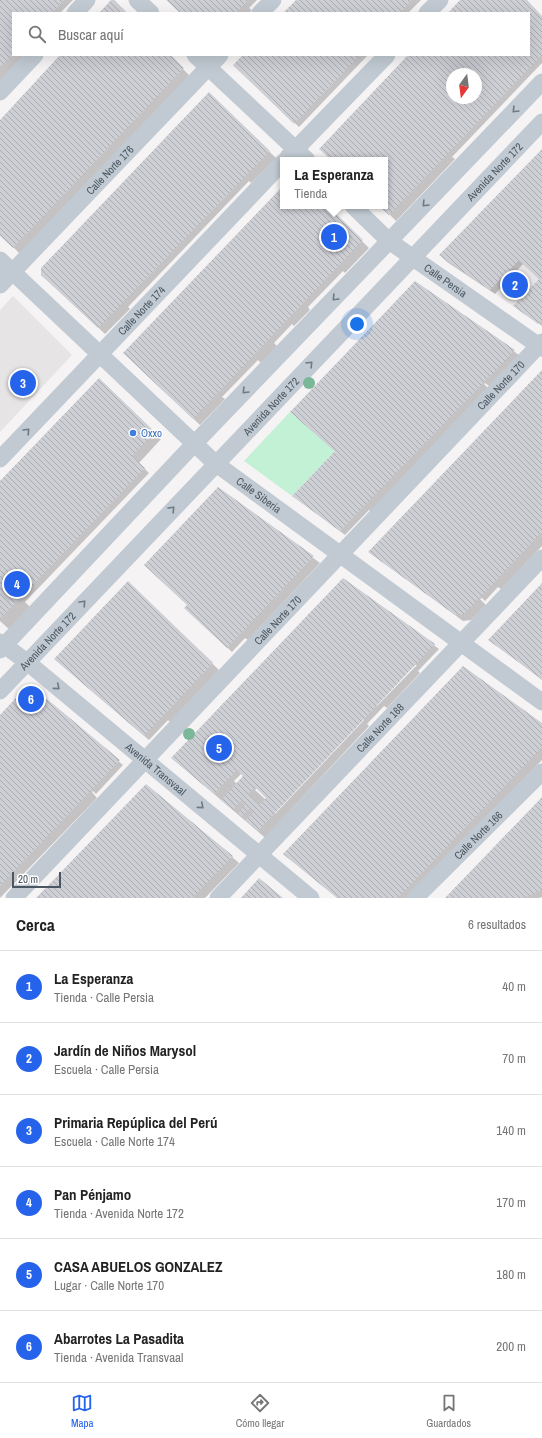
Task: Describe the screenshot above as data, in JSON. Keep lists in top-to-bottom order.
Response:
{
  "streets": {
    "street": [
      "Calle Norte 176",
      "Avenida Norte 172",
      "Calle Persia",
      "Calle Norte 174",
      "Calle Norte 170",
      "Calle Siberia",
      "Calle Norte 168",
      "Avenida Transvaal",
      "Calle Norte 166"
    ]
  },
  "crossings": [
    ["Calle Norte 176", "Calle Siberia"],
    ["Avenida Norte 172", "Calle Persia"],
    ["Avenida Norte 172", "Calle Siberia"],
    ["Avenida Norte 172", "Avenida Transvaal"],
    ["Calle Persia", "Calle Norte 170"],
    ["Calle Norte 174", "Calle Siberia"],
    ["Calle Norte 170", "Calle Siberia"],
    ["Calle Norte 170", "Avenida Transvaal"],
    ["Calle Siberia", "Calle Norte 168"],
    ["Calle Norte 168", "Avenida Transvaal"]
  ],
  "one_way": ["Avenida Transvaal"],
  "places": ["Oxxo"],
  "scale_bar": "20 m",
  "north": "bottom",
  "page": {
    "search": "Buscar aquí",
    "popup": ["La Esperanza", "Tienda"],
    "pins": [
      "1",
      "2",
      "3",
      "4",
      "6",
      "5"
    ],
    "scale": "20 m",
    "heading": ["Cerca", "6 resultados"],
    "list": [
      {
        "mark": "1",
        "name": "La Esperanza",
        "note": "Tienda · Calle Persia",
        "value": "40 m"
      },
      {
        "mark": "2",
        "name": "Jardín de Niños Marysol",
        "note": "Escuela · Calle Persia",
        "value": "70 m"
      },
      {
        "mark": "3",
        "name": "Primaria Repúplica del Perú",
        "note": "Escuela · Calle Norte 174",
        "value": "140 m"
      },
      {
        "mark": "4",
        "name": "Pan Pénjamo",
        "note": "Tienda · Avenida Norte 172",
        "value": "170 m"
      },
      {
        "mark": "5",
        "name": "CASA ABUELOS GONZALEZ",
        "note": "Lugar · Calle Norte 170",
        "value": "180 m"
      },
      {
        "mark": "6",
        "name": "Abarrotes La Pasadita",
        "note": "Tienda · Avenida Transvaal",
        "value": "200 m"
      }
    ],
    "nav": ["Mapa", "Cómo llegar", "Guardados"]
  }
}
